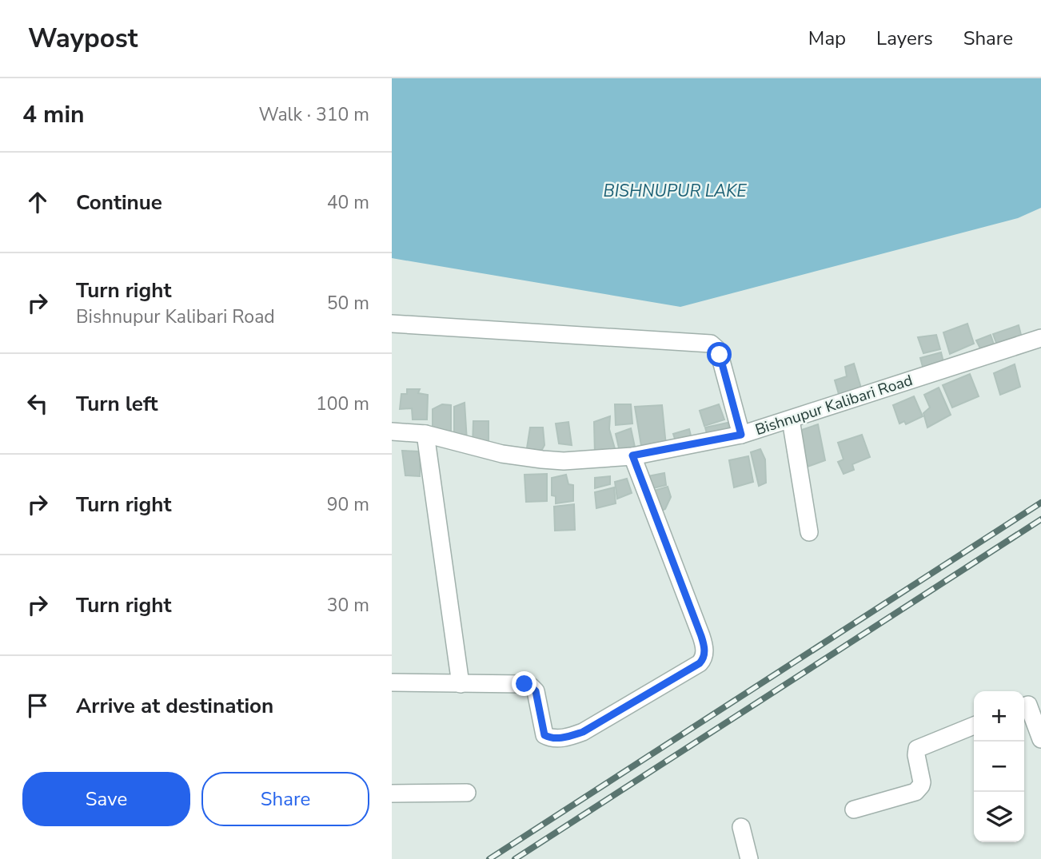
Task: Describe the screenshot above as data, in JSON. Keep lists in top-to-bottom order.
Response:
{
  "streets": {
    "street": ["Bishnupur Kalibari Road"]
  },
  "water": ["BISHNUPUR LAKE"],
  "page": {
    "header": "Waypost",
    "nav": ["Map", "Layers", "Share"],
    "heading": ["4 min", "Walk · 310 m"],
    "list": [
      ["Continue", "40 m"],
      ["Turn right", "Bishnupur Kalibari Road", "50 m"],
      ["Turn left", "100 m"],
      ["Turn right", "90 m"],
      ["Turn right", "30 m"],
      "Arrive at destination"
    ],
    "map_buttons": ["+", "−"],
    "buttons": ["Save", "Share"]
  }
}
